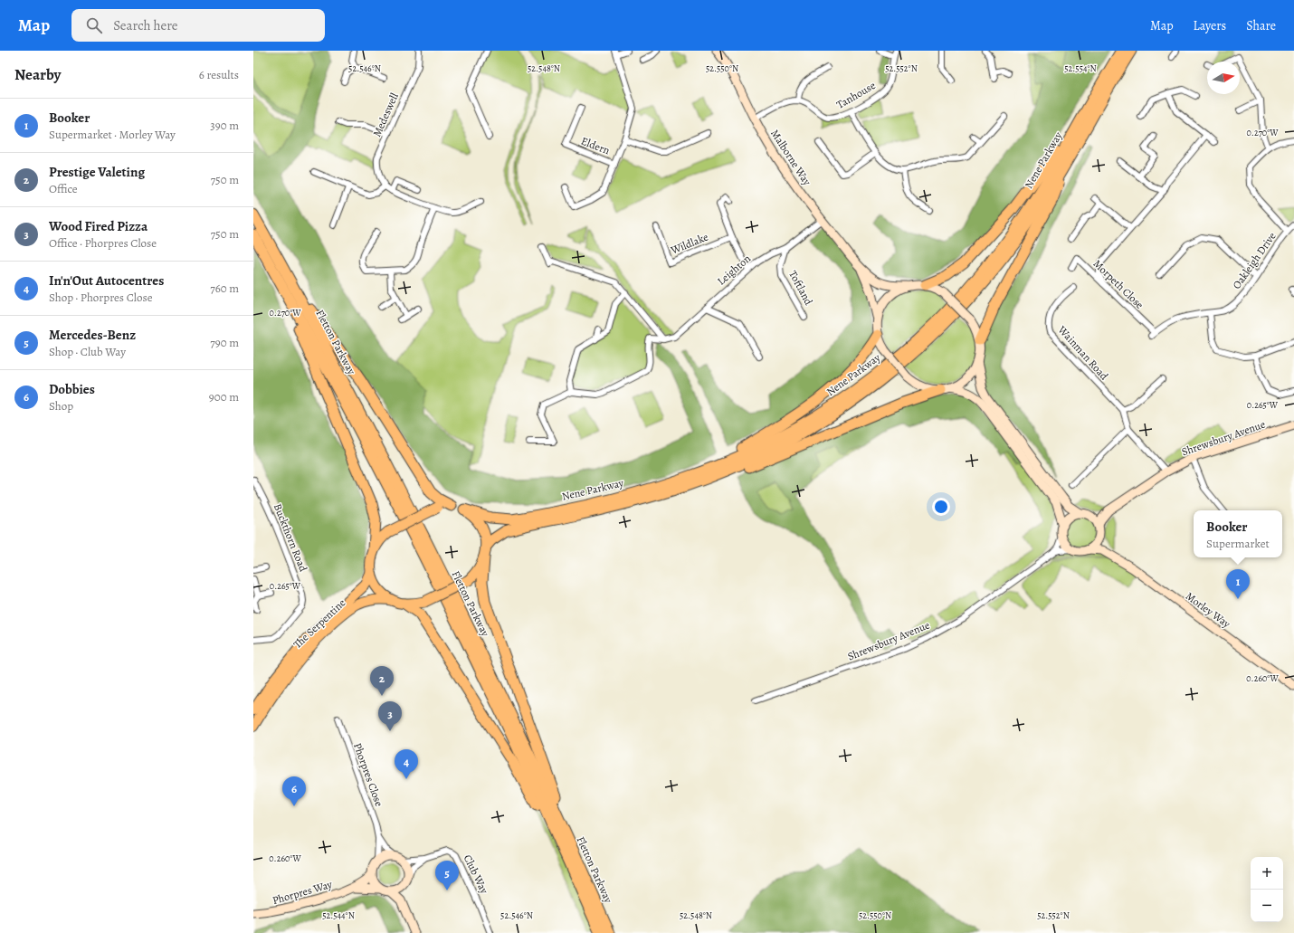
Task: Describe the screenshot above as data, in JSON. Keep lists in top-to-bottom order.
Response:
{
  "streets": {
    "highway": ["Nene Parkway", "Fletton Parkway"],
    "main road": ["The Serpentine"],
    "street": [
      "Tanhouse",
      "Medeswell",
      "Eldern",
      "Malborne Way",
      "Wildlake",
      "Oakleigh Drive",
      "Leighton",
      "Morpeth Close",
      "Toftland",
      "Wainman Road",
      "Shrewsbury Avenue",
      "Buckthorn Road",
      "Morley Way",
      "Phorpres Close",
      "Club Way",
      "Phorpres Way"
    ]
  },
  "crossings": [
    ["Malborne Way", "Leighton"],
    ["Nene Parkway", "The Serpentine"],
    ["Oakleigh Drive", "Morpeth Close"],
    ["Leighton", "Toftland"],
    ["Shrewsbury Avenue", "Morley Way"],
    ["Phorpres Close", "Club Way"],
    ["Phorpres Close", "Phorpres Way"],
    ["Club Way", "Phorpres Way"]
  ],
  "north": "right",
  "page": {
    "header": "Map",
    "search": "Search here",
    "nav": ["Map", "Layers", "Share"],
    "heading": ["Nearby", "6 results"],
    "list": [
      {
        "mark": "1",
        "name": "Booker",
        "note": "Supermarket · Morley Way",
        "value": "390 m"
      },
      {
        "mark": "2",
        "name": "Prestige Valeting",
        "note": "Office",
        "value": "750 m"
      },
      {
        "mark": "3",
        "name": "Wood Fired Pizza",
        "note": "Office · Phorpres Close",
        "value": "750 m"
      },
      {
        "mark": "4",
        "name": "In'n'Out Autocentres",
        "note": "Shop · Phorpres Close",
        "value": "760 m"
      },
      {
        "mark": "5",
        "name": "Mercedes-Benz",
        "note": "Shop · Club Way",
        "value": "790 m"
      },
      {
        "mark": "6",
        "name": "Dobbies",
        "note": "Shop",
        "value": "900 m"
      }
    ],
    "popup": ["Booker", "Supermarket"],
    "pins": [
      "1",
      "2",
      "3",
      "4",
      "6",
      "5"
    ],
    "map_buttons": ["+", "−"]
  },
  "coordinates": [
    "52.546°N",
    "52.548°N",
    "52.550°N",
    "52.552°N",
    "52.554°N",
    "0.270°W",
    "0.265°W",
    "0.260°W",
    "52.544°N"
  ]
}
